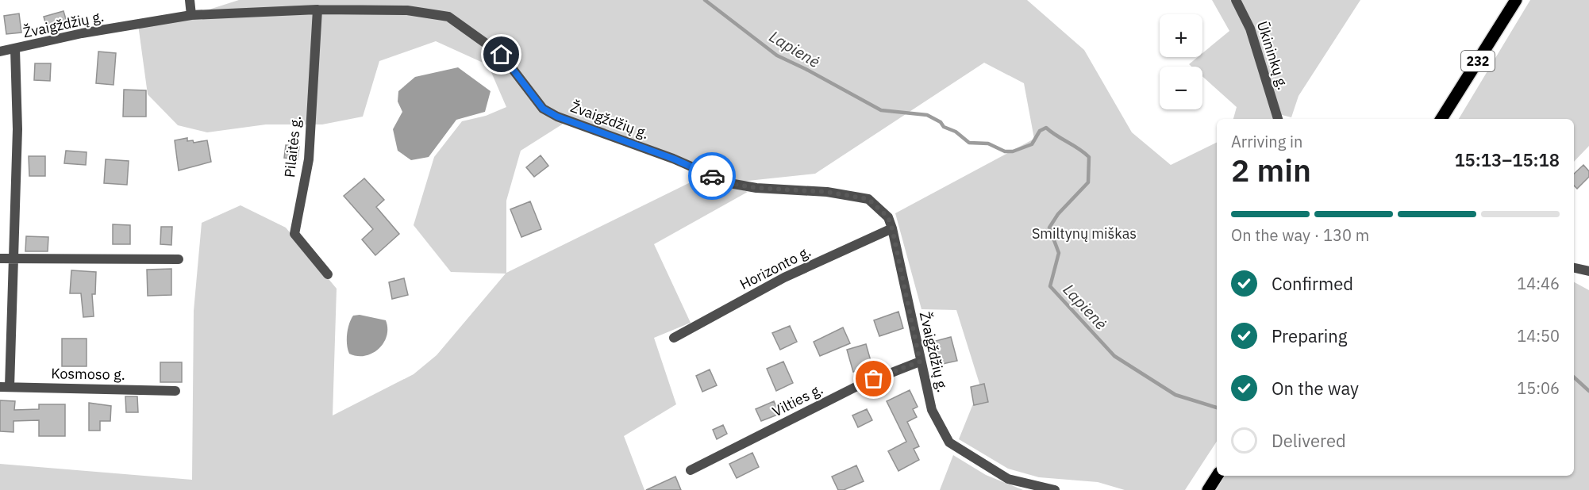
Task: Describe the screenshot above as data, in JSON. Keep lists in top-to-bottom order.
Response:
{
  "streets": {
    "main road": ["232"],
    "street": [
      "Žvaigždžių g.",
      "Ūkininkų g.",
      "Pilaitės g.",
      "Horizonto g.",
      "Kosmoso g.",
      "Vilties g."
    ]
  },
  "crossings": [
    ["Žvaigždžių g.", "Pilaitės g."],
    ["Žvaigždžių g.", "Horizonto g."],
    ["Žvaigždžių g.", "Vilties g."]
  ],
  "water": ["Lapienė"],
  "parks": ["Smiltynų miškas"],
  "page": {
    "map_buttons": ["+", "−"],
    "heading": ["2 min", "Arriving in", "15:13–15:18"],
    "bar": "On the way · 130 m",
    "list": [
      ["Confirmed", "14:46"],
      ["Preparing", "14:50"],
      ["On the way", "15:06"],
      "Delivered"
    ]
  }
}
